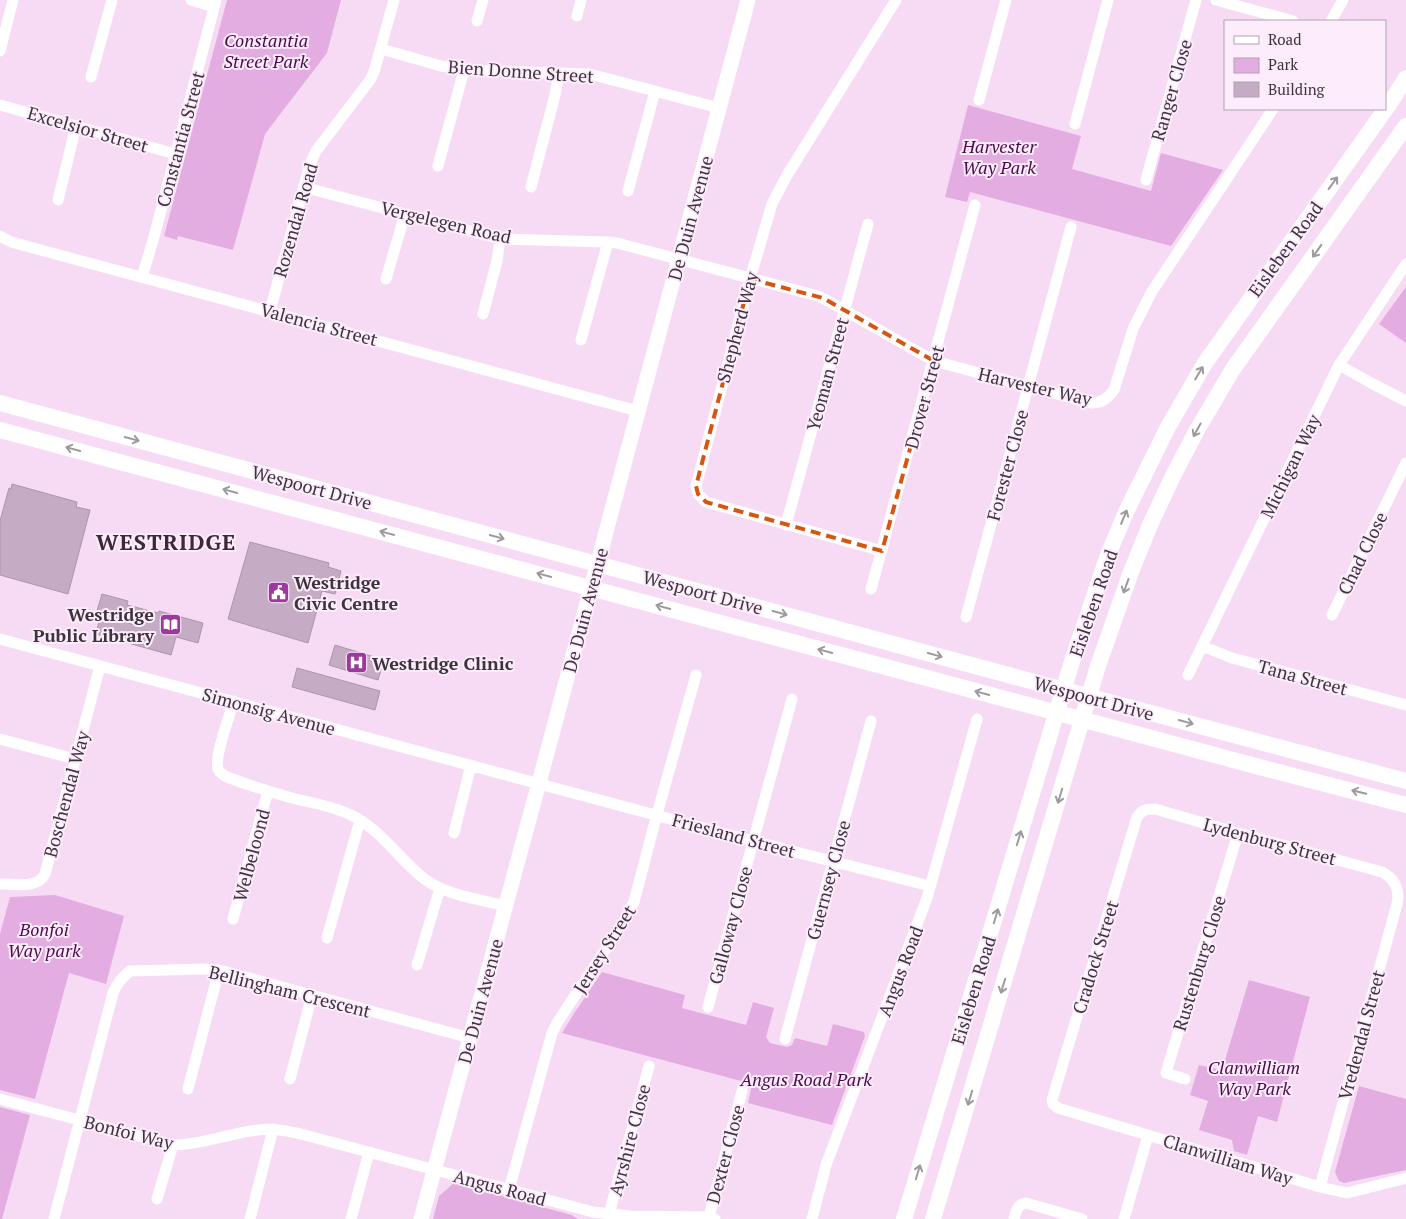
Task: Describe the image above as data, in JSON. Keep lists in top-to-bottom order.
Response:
{
  "streets": {
    "main road": ["Eisleben Road", "Wespoort Drive"],
    "street": [
      "Bien Donne Street",
      "Ranger Close",
      "Excelsior Street",
      "Constantia Street",
      "De Duin Avenue",
      "Rozendal Road",
      "Vergelegen Road",
      "Valencia Street",
      "Shepherd Way",
      "Yeoman Street",
      "Harvester Way",
      "Drover Street",
      "Forester Close",
      "Michigan Way",
      "Chad Close",
      "Tana Street",
      "Simonsig Avenue",
      "Boschendal Way",
      "Friesland Street",
      "Lydenburg Street",
      "Welbeloond",
      "Guernsey Close",
      "Galloway Close",
      "Jersey Street",
      "Cradock Street",
      "Rustenburg Close",
      "Angus Road",
      "Bellingham Crescent",
      "Vredendal Street",
      "Bonfoi Way",
      "Ayrshire Close",
      "Dexter Close",
      "Clanwilliam Way"
    ]
  },
  "crossings": [
    ["Bien Donne Street", "De Duin Avenue"],
    ["Bien Donne Street", "Rozendal Road"],
    ["Excelsior Street", "Constantia Street"],
    ["Constantia Street", "Valencia Street"],
    ["De Duin Avenue", "Vergelegen Road"],
    ["De Duin Avenue", "Valencia Street"],
    ["De Duin Avenue", "Harvester Way"],
    ["De Duin Avenue", "Wespoort Drive"],
    ["De Duin Avenue", "Simonsig Avenue"],
    ["De Duin Avenue", "Friesland Street"],
    ["De Duin Avenue", "Angus Road"],
    ["De Duin Avenue", "Bellingham Crescent"],
    ["De Duin Avenue", "Bonfoi Way"],
    ["Rozendal Road", "Vergelegen Road"],
    ["Rozendal Road", "Valencia Street"],
    ["Vergelegen Road", "Harvester Way"],
    ["Eisleben Road", "Wespoort Drive"],
    ["Shepherd Way", "Yeoman Street"],
    ["Shepherd Way", "Harvester Way"],
    ["Shepherd Way", "Drover Street"],
    ["Yeoman Street", "Harvester Way"],
    ["Harvester Way", "Drover Street"],
    ["Harvester Way", "Forester Close"],
    ["Michigan Way", "Tana Street"],
    ["Simonsig Avenue", "Boschendal Way"],
    ["Simonsig Avenue", "Friesland Street"],
    ["Friesland Street", "Guernsey Close"],
    ["Friesland Street", "Galloway Close"],
    ["Friesland Street", "Jersey Street"],
    ["Friesland Street", "Angus Road"],
    ["Lydenburg Street", "Cradock Street"],
    ["Lydenburg Street", "Rustenburg Close"],
    ["Lydenburg Street", "Vredendal Street"],
    ["Jersey Street", "Angus Road"],
    ["Cradock Street", "Clanwilliam Way"],
    ["Angus Road", "Bonfoi Way"],
    ["Angus Road", "Ayrshire Close"],
    ["Angus Road", "Dexter Close"],
    ["Bellingham Crescent", "Bonfoi Way"],
    ["Vredendal Street", "Clanwilliam Way"]
  ],
  "districts": ["WESTRIDGE"],
  "parks": [
    "Constantia Street Park",
    "Harvester Way Park",
    "Bonfoi Way park",
    "Clanwilliam Way Park",
    "Angus Road Park"
  ],
  "places": {
    "public building": ["Westridge Civic Centre"],
    "library": ["Westridge Public Library"],
    "hospital": ["Westridge Clinic"]
  },
  "legend": ["Road", "Park", "Building"]
}
